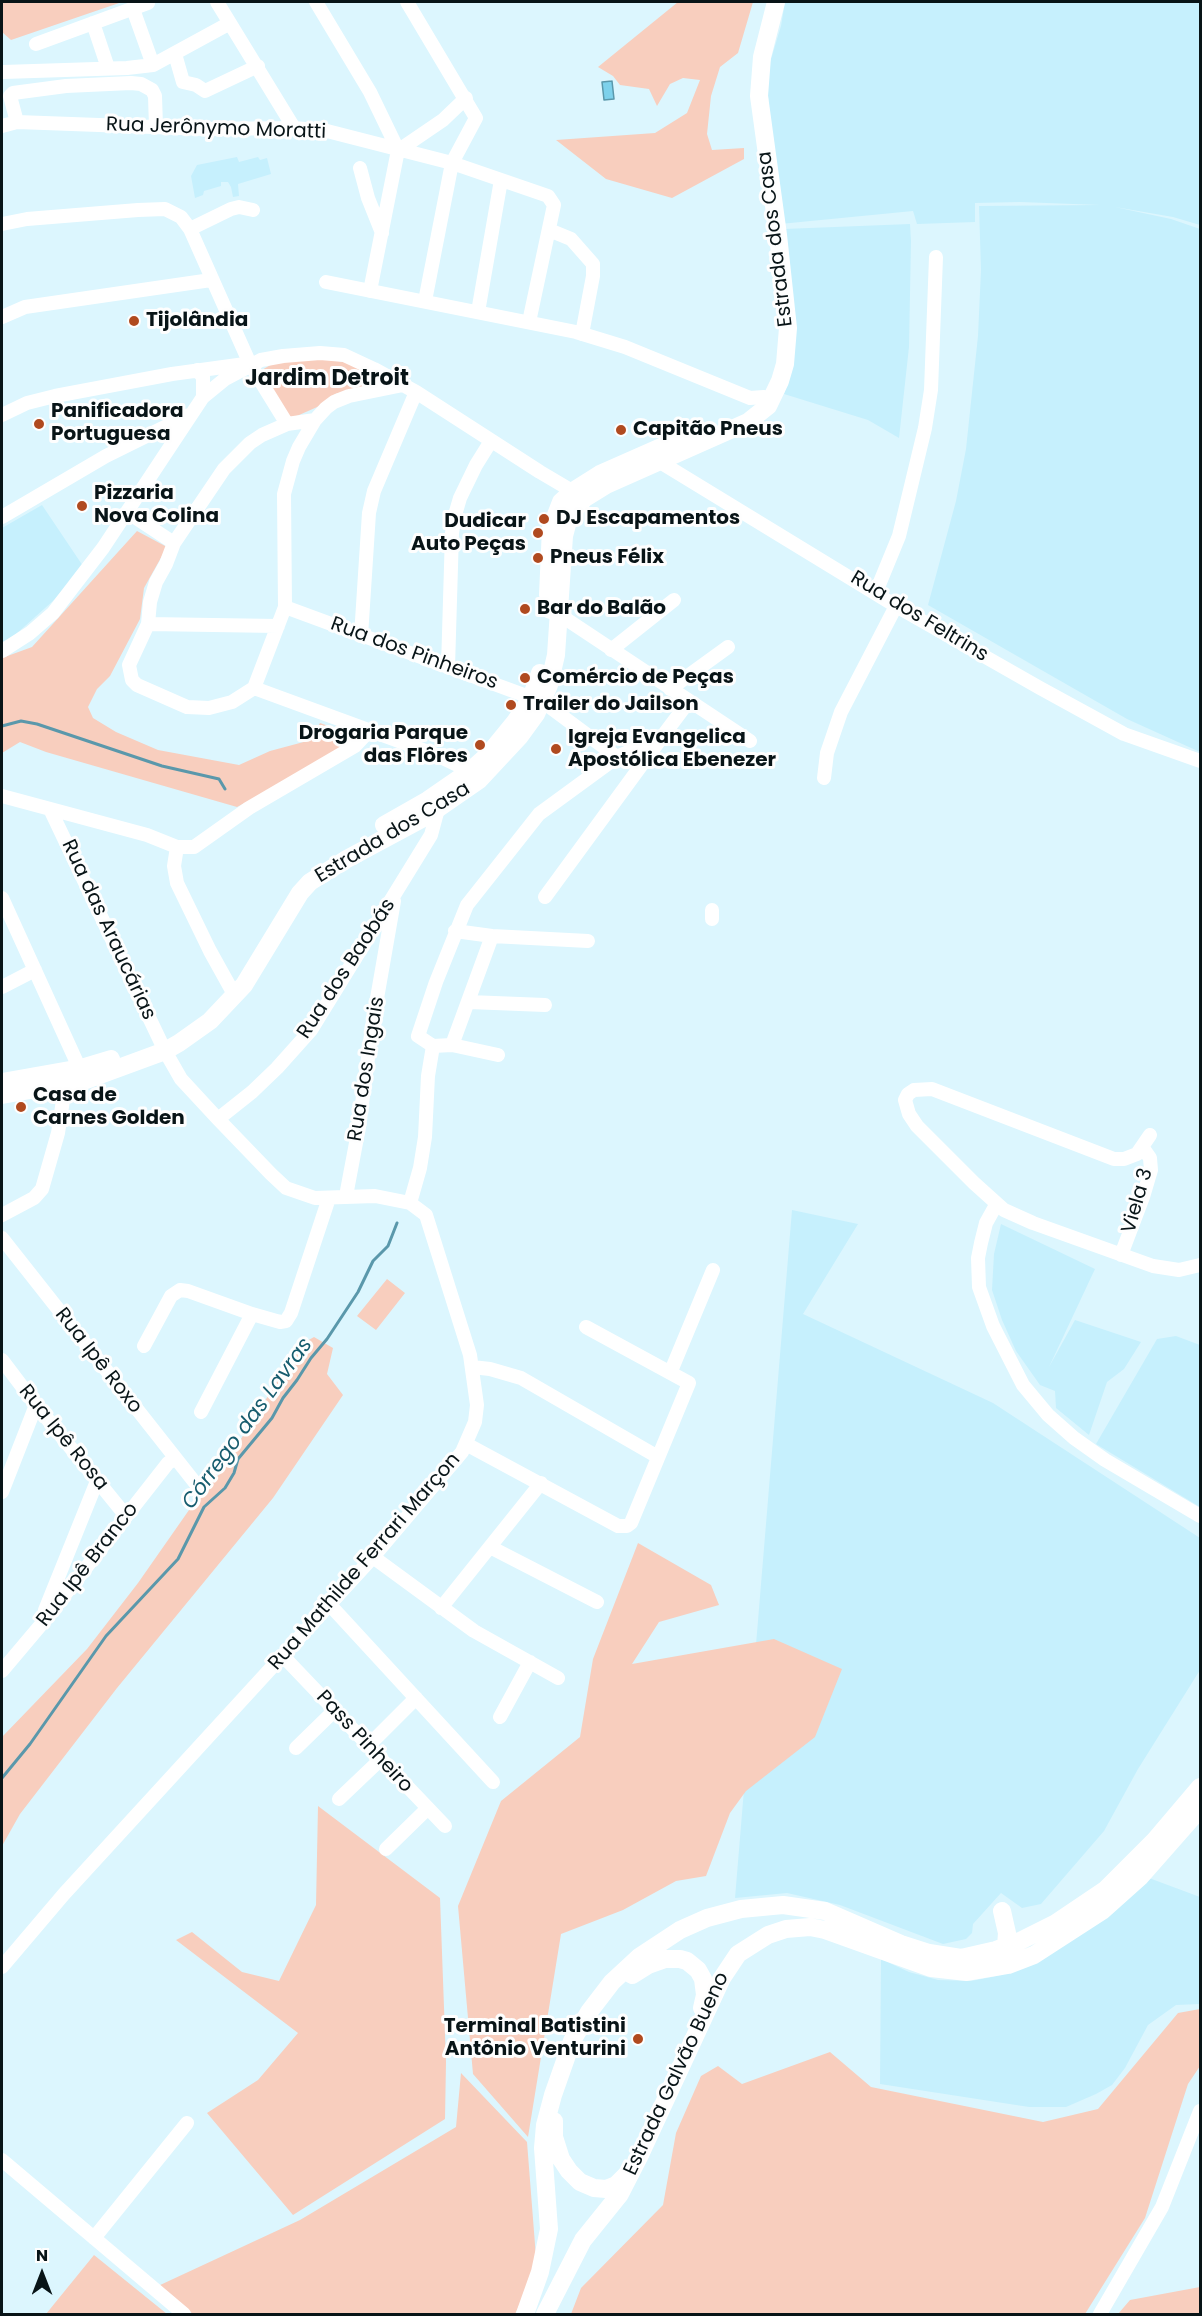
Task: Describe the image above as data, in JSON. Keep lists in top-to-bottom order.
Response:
{
  "streets": {
    "main road": ["Estrada dos Casa", "Estrada Galvão Bueno"],
    "street": [
      "Rua Jerônymo Moratti",
      "Rua dos Feltrins",
      "Rua dos Pinheiros",
      "Rua das Araucárias",
      "Rua dos Baobás",
      "Rua dos Ingais",
      "Viela 3",
      "Rua Ipê Roxo",
      "Rua Ipê Rosa",
      "Rua Mathilde Ferrari Marçon",
      "Rua Ipê Branco",
      "Pass Pinheiro"
    ]
  },
  "crossings": [
    ["Estrada dos Casa", "Rua dos Feltrins"],
    ["Estrada dos Casa", "Rua dos Pinheiros"],
    ["Estrada dos Casa", "Rua das Araucárias"],
    ["Estrada dos Casa", "Rua dos Baobás"],
    ["Rua dos Baobás", "Rua dos Ingais"],
    ["Rua Ipê Roxo", "Rua Ipê Branco"],
    ["Rua Ipê Rosa", "Rua Ipê Branco"],
    ["Rua Mathilde Ferrari Marçon", "Pass Pinheiro"]
  ],
  "districts": ["Jardim Detroit"],
  "water": ["Córrego das Lavras"],
  "places": [
    "Tijolândia",
    "Panificadora Portuguesa",
    "Capitão Pneus",
    "Pizzaria Nova Colina",
    "DJ Escapamentos",
    "Dudicar Auto Peças",
    "Pneus Félix",
    "Bar do Balão",
    "Comércio de Peças",
    "Trailer do Jailson",
    "Drogaria Parque das Flôres",
    "Igreja Evangelica Apostólica Ebenezer",
    "Casa de Carnes Golden",
    "Terminal Batistini Antônio Venturini"
  ],
  "north": "top"
}
